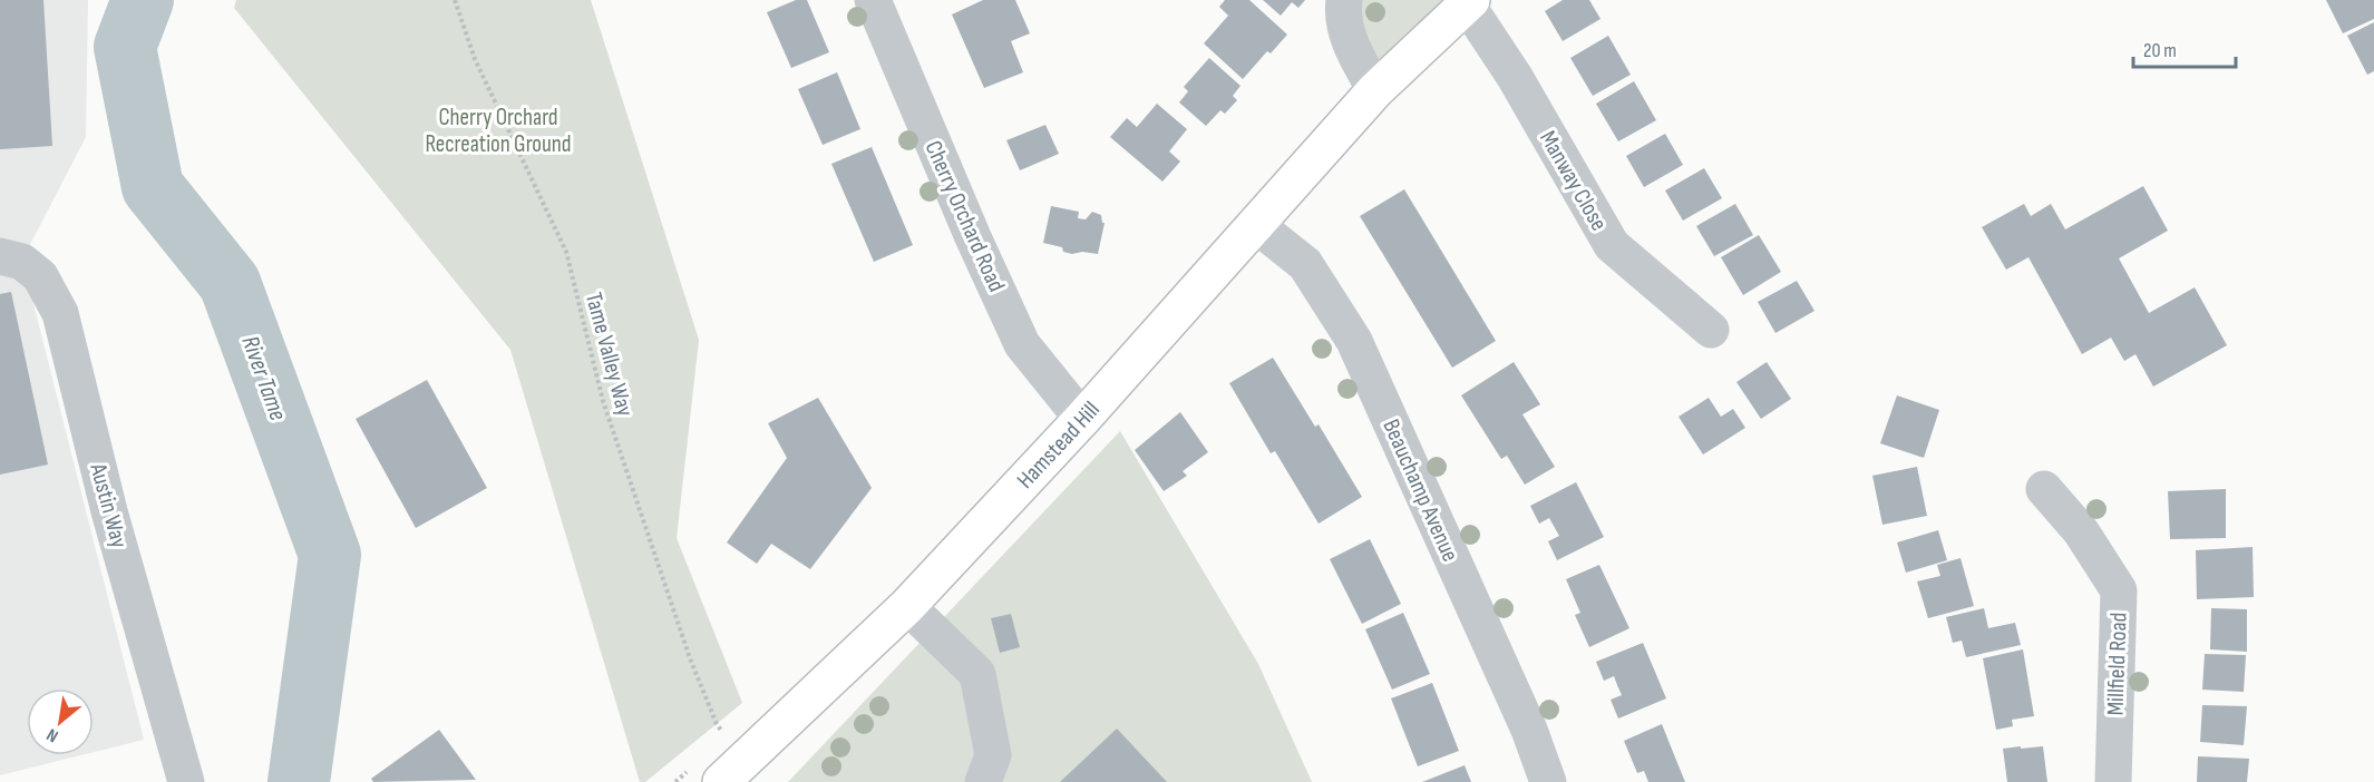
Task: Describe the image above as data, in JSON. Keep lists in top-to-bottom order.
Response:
{
  "streets": {
    "main road": ["Hamstead Hill"],
    "street": [
      "Manway Close",
      "Cherry Orchard Road",
      "Beauchamp Avenue",
      "Austin Way",
      "Millfield Road"
    ],
    "path": ["Tame Valley Way"]
  },
  "crossings": [
    ["Manway Close", "Hamstead Hill"],
    ["Cherry Orchard Road", "Hamstead Hill"],
    ["Hamstead Hill", "Beauchamp Avenue"]
  ],
  "water": ["River Tame"],
  "parks": ["Cherry Orchard Recreation Ground"],
  "scale_bar": "20 m",
  "north": "bottom left"
}
